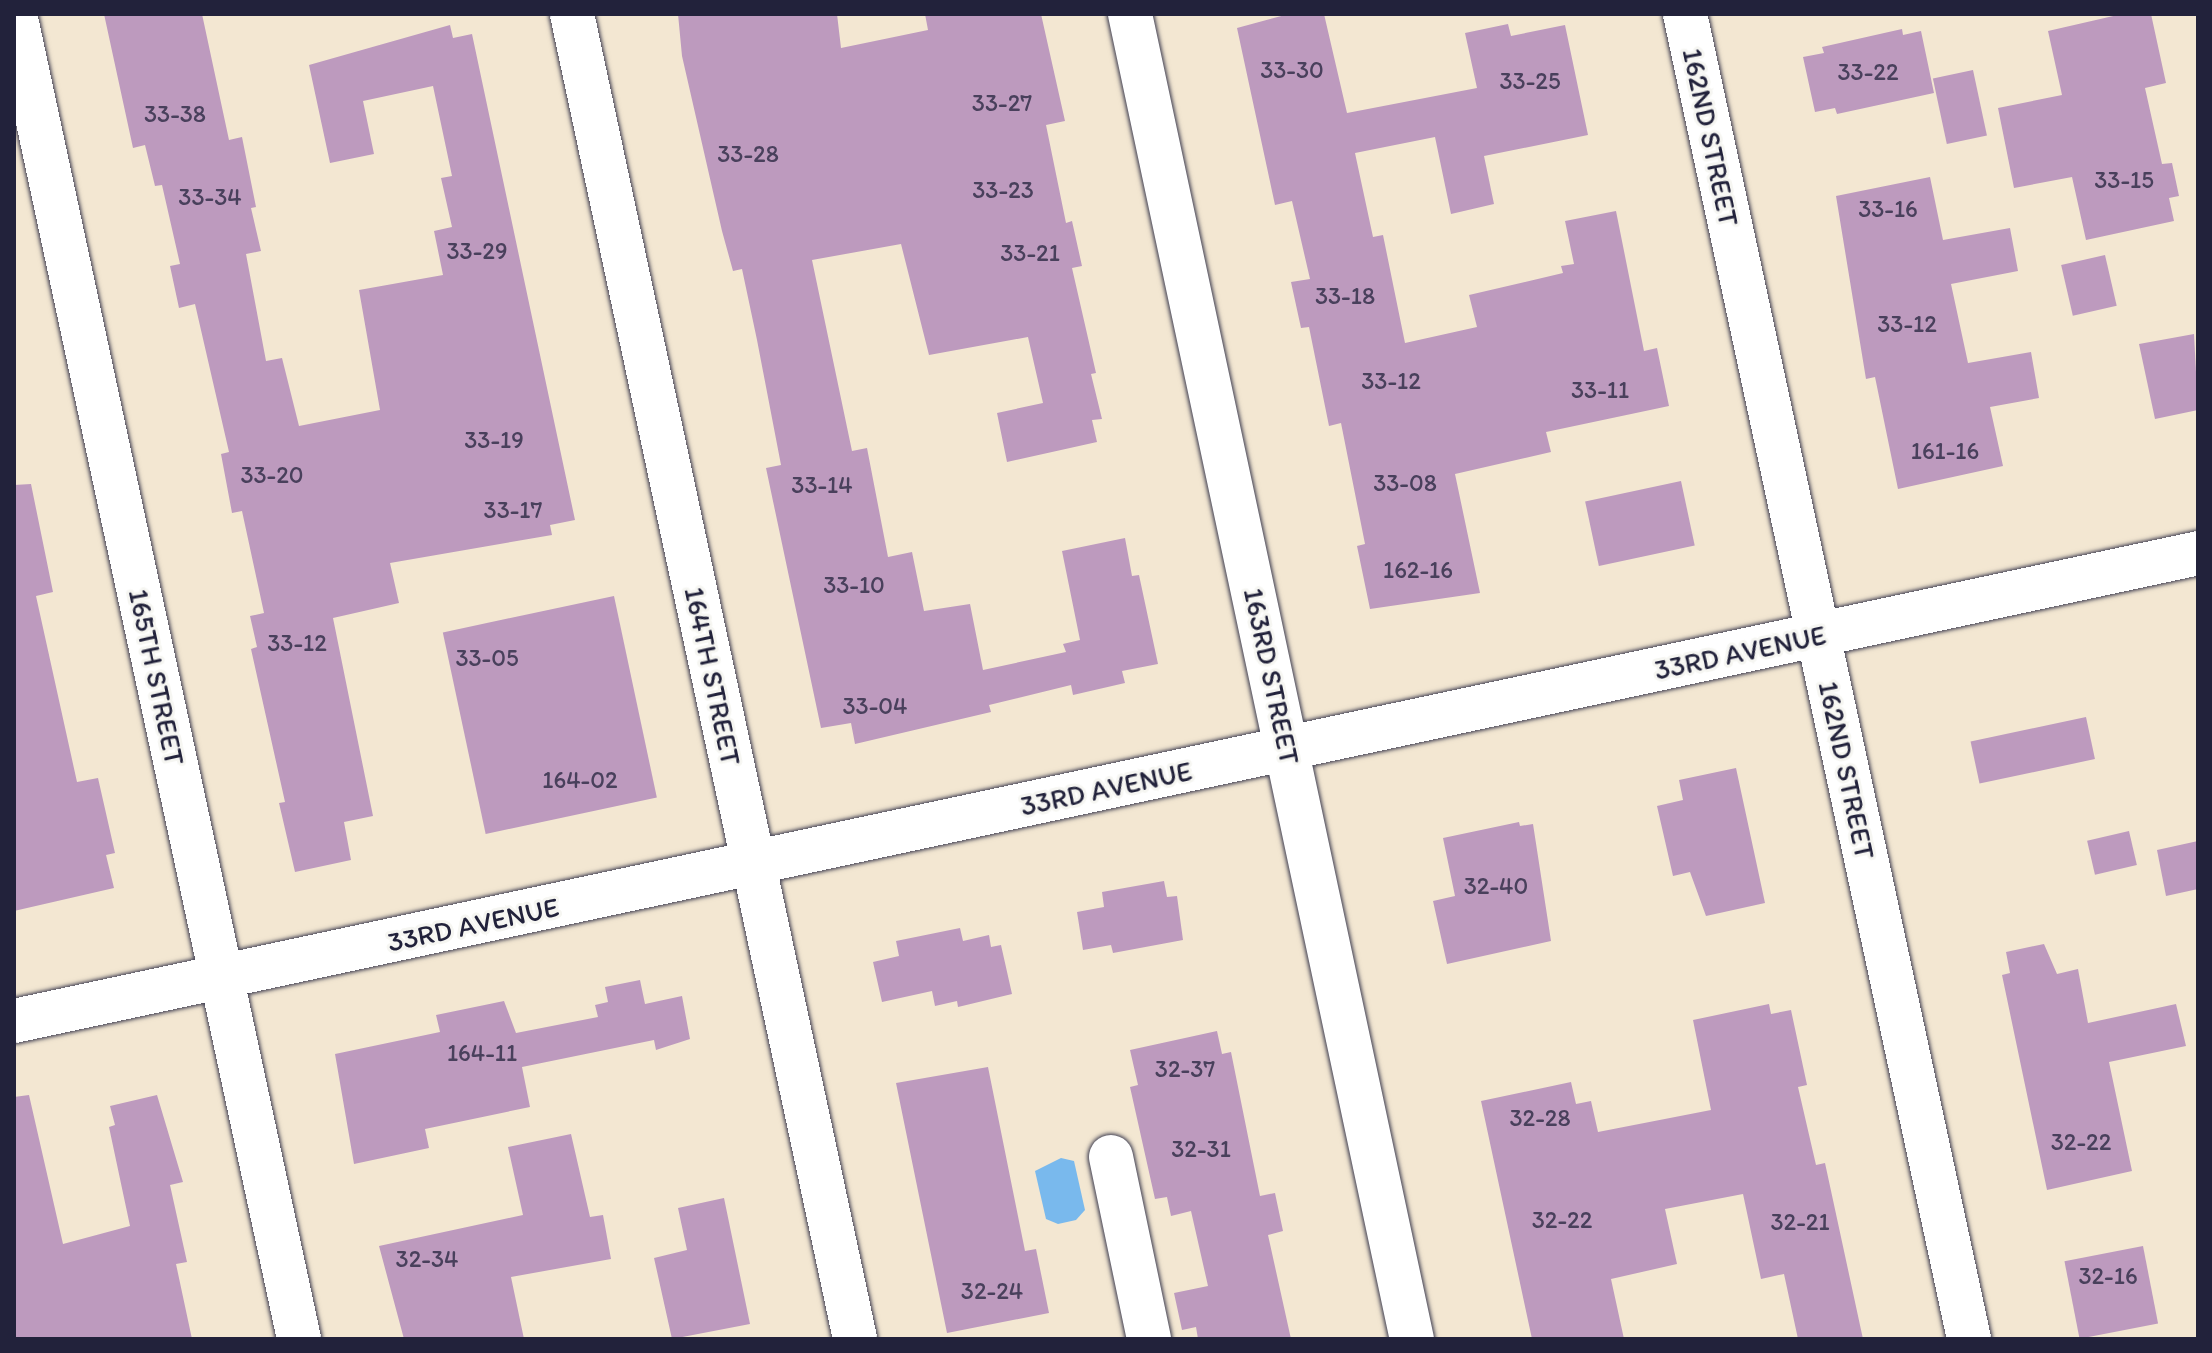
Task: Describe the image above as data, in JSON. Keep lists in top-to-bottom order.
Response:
{
  "streets": {
    "street": [
      "162ND STREET",
      "33RD AVENUE",
      "164TH STREET",
      "163RD STREET",
      "165TH STREET"
    ]
  },
  "crossings": [
    ["162ND STREET", "33RD AVENUE"],
    ["33RD AVENUE", "164TH STREET"],
    ["33RD AVENUE", "163RD STREET"],
    ["33RD AVENUE", "165TH STREET"]
  ],
  "house_numbers": [
    "33-30",
    "33-22",
    "33-25",
    "33-27",
    "33-38",
    "33-28",
    "33-15",
    "33-23",
    "33-34",
    "33-16",
    "33-29",
    "33-21",
    "33-18",
    "33-12",
    "33-12",
    "33-11",
    "33-19",
    "161-16",
    "33-20",
    "33-08",
    "33-14",
    "33-17",
    "162-16",
    "33-10",
    "33-12",
    "33-05",
    "33-04",
    "164-02",
    "32-40",
    "164-11",
    "32-37",
    "32-28",
    "32-22",
    "32-31",
    "32-22",
    "32-21",
    "32-34",
    "32-16",
    "32-24"
  ]
}
